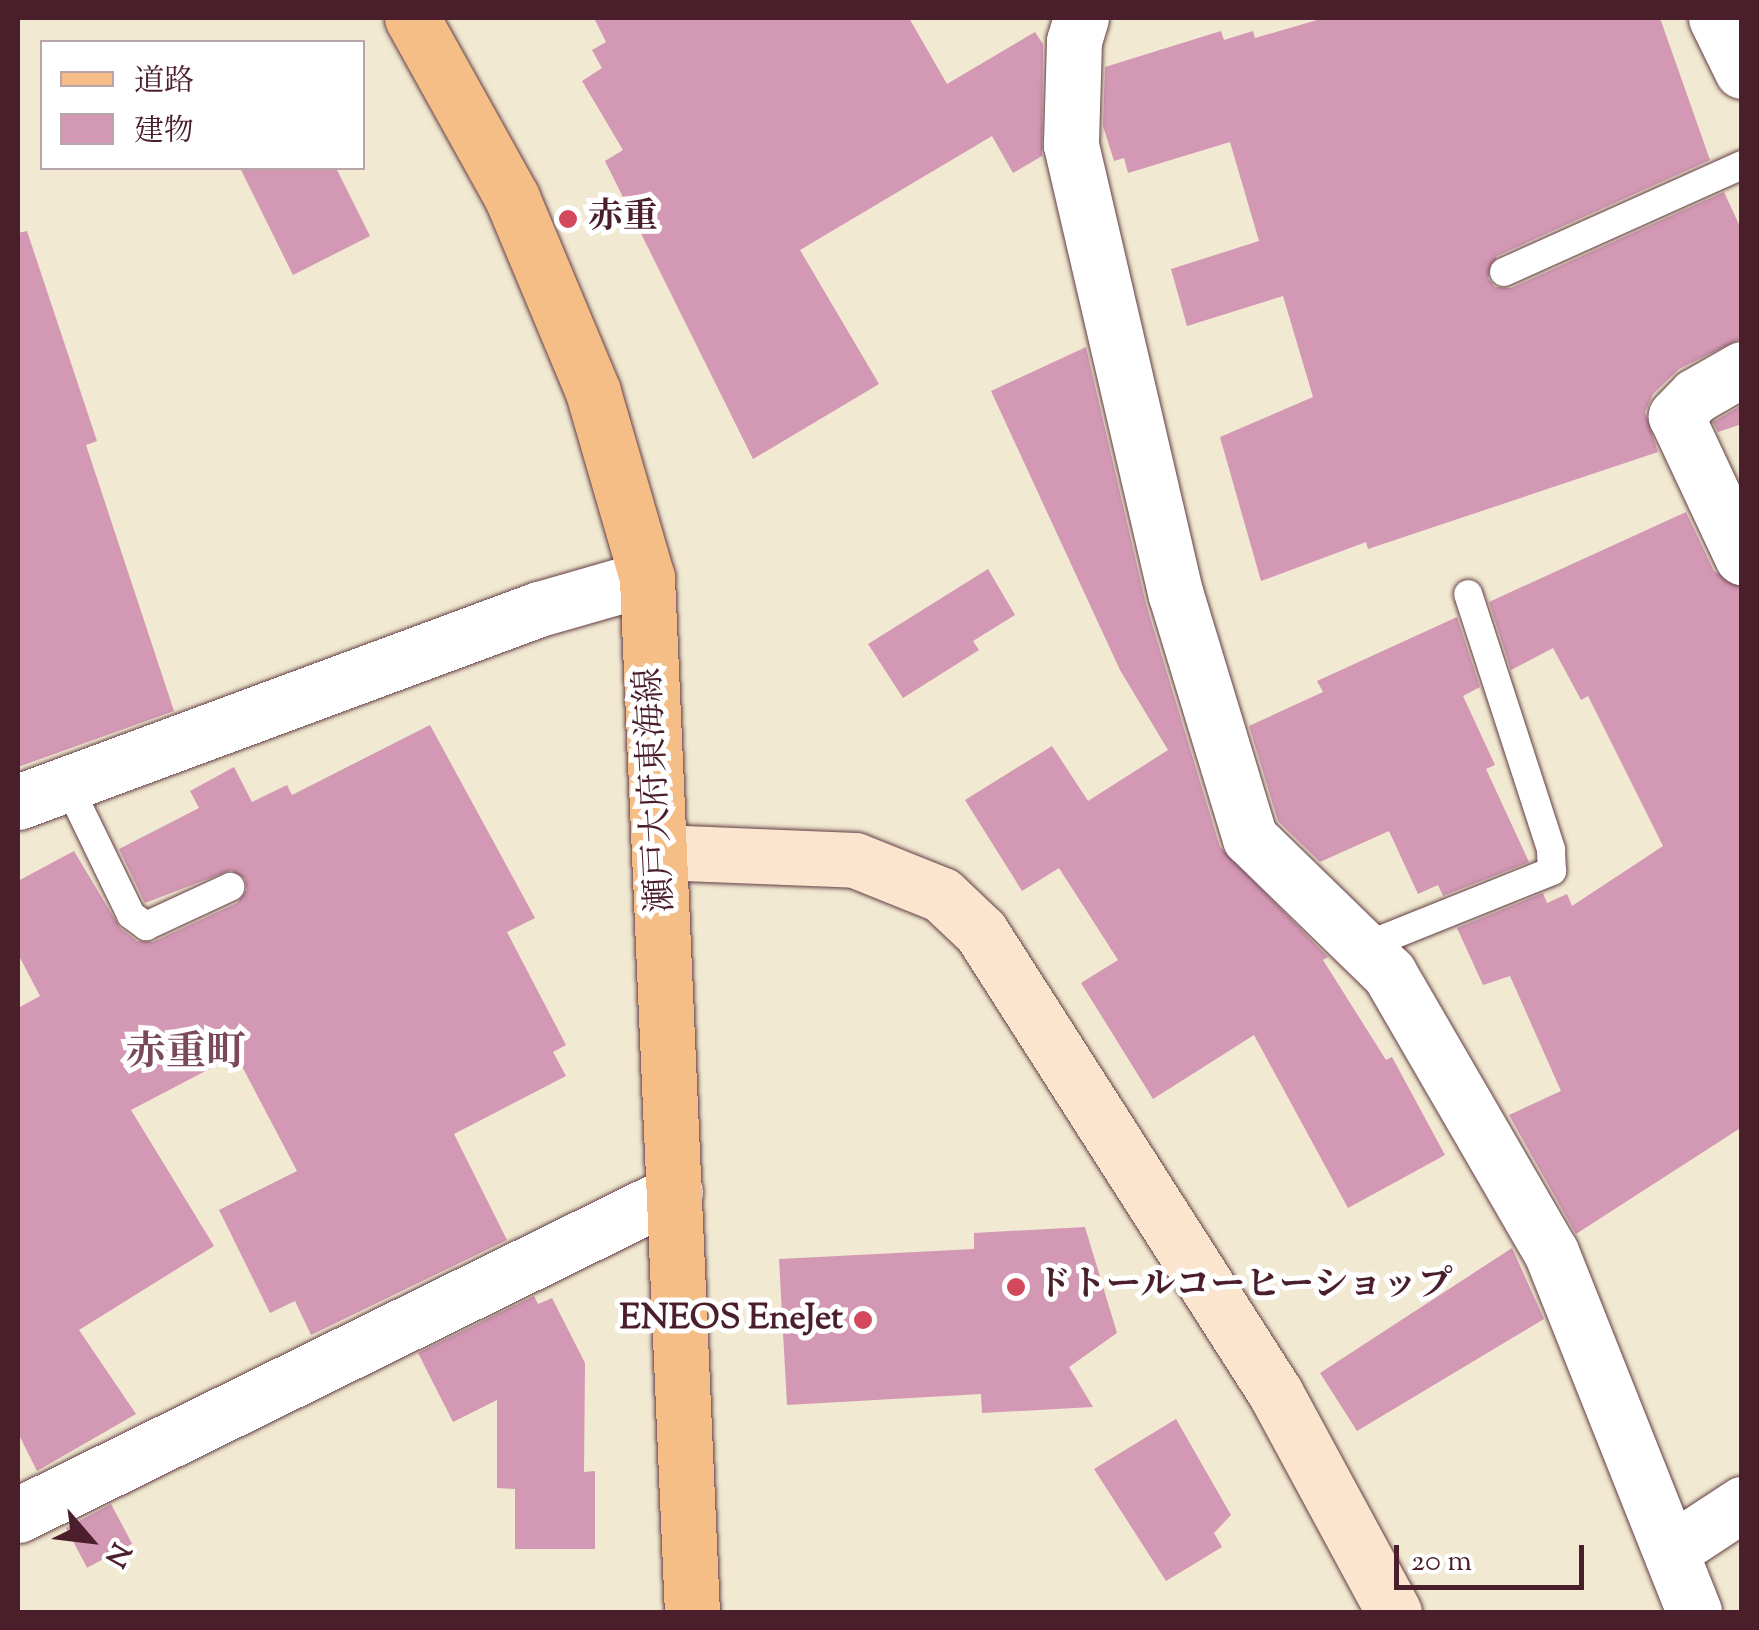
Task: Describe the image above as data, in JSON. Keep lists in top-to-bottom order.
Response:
{
  "streets": {
    "main road": ["瀬戸大府東海線"]
  },
  "districts": ["赤重町"],
  "places": ["赤重", "ドトールコーヒーショップ", "ENEOS EneJet"],
  "legend": ["道路", "建物"],
  "scale_bar": "20 m",
  "north": "bottom right"
}
